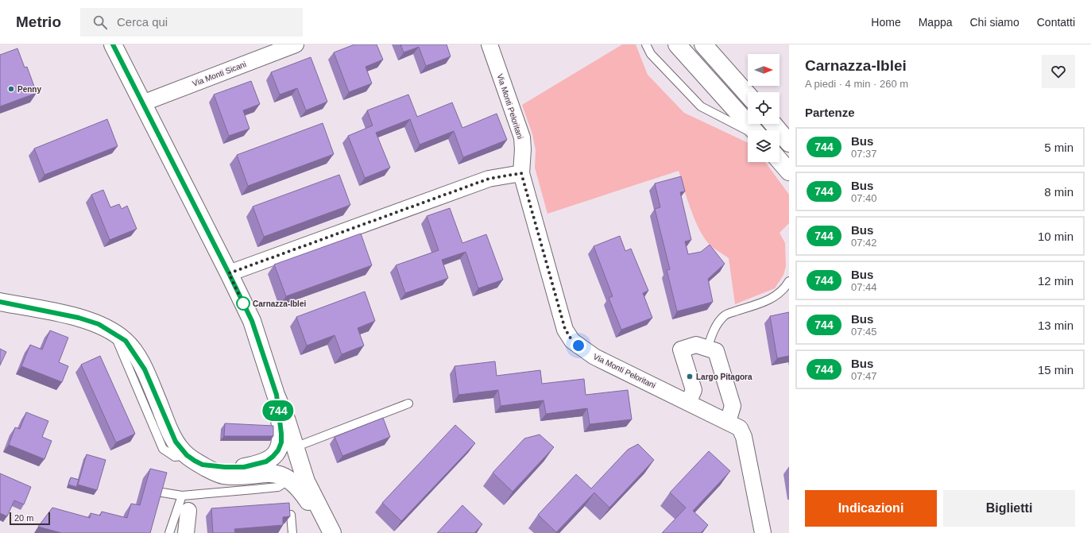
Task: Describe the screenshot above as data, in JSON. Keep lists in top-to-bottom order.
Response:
{
  "streets": {
    "street": ["Via Monti Sicani", "Via Monti Peloritani"]
  },
  "places": ["Penny", "Carnazza-Iblei", "Largo Pitagora"],
  "lines": ["bus line 744"],
  "scale_bar": "20 m",
  "north": "right",
  "page": {
    "header": "Metrio",
    "search": "Cerca qui",
    "nav": [
      "Home",
      "Mappa",
      "Chi siamo",
      "Contatti"
    ],
    "on_map": "744",
    "heading": [
      ["Carnazza-Iblei", "A piedi · 4 min · 260 m"],
      "Partenze"
    ],
    "list": [
      {
        "mark": "744",
        "name": "Bus",
        "note": "07:37",
        "value": "5 min"
      },
      {
        "mark": "744",
        "name": "Bus",
        "note": "07:40",
        "value": "8 min"
      },
      {
        "mark": "744",
        "name": "Bus",
        "note": "07:42",
        "value": "10 min"
      },
      {
        "mark": "744",
        "name": "Bus",
        "note": "07:44",
        "value": "12 min"
      },
      {
        "mark": "744",
        "name": "Bus",
        "note": "07:45",
        "value": "13 min"
      },
      {
        "mark": "744",
        "name": "Bus",
        "note": "07:47",
        "value": "15 min"
      }
    ],
    "buttons": ["Indicazioni", "Biglietti"],
    "scale": "20 m"
  }
}
